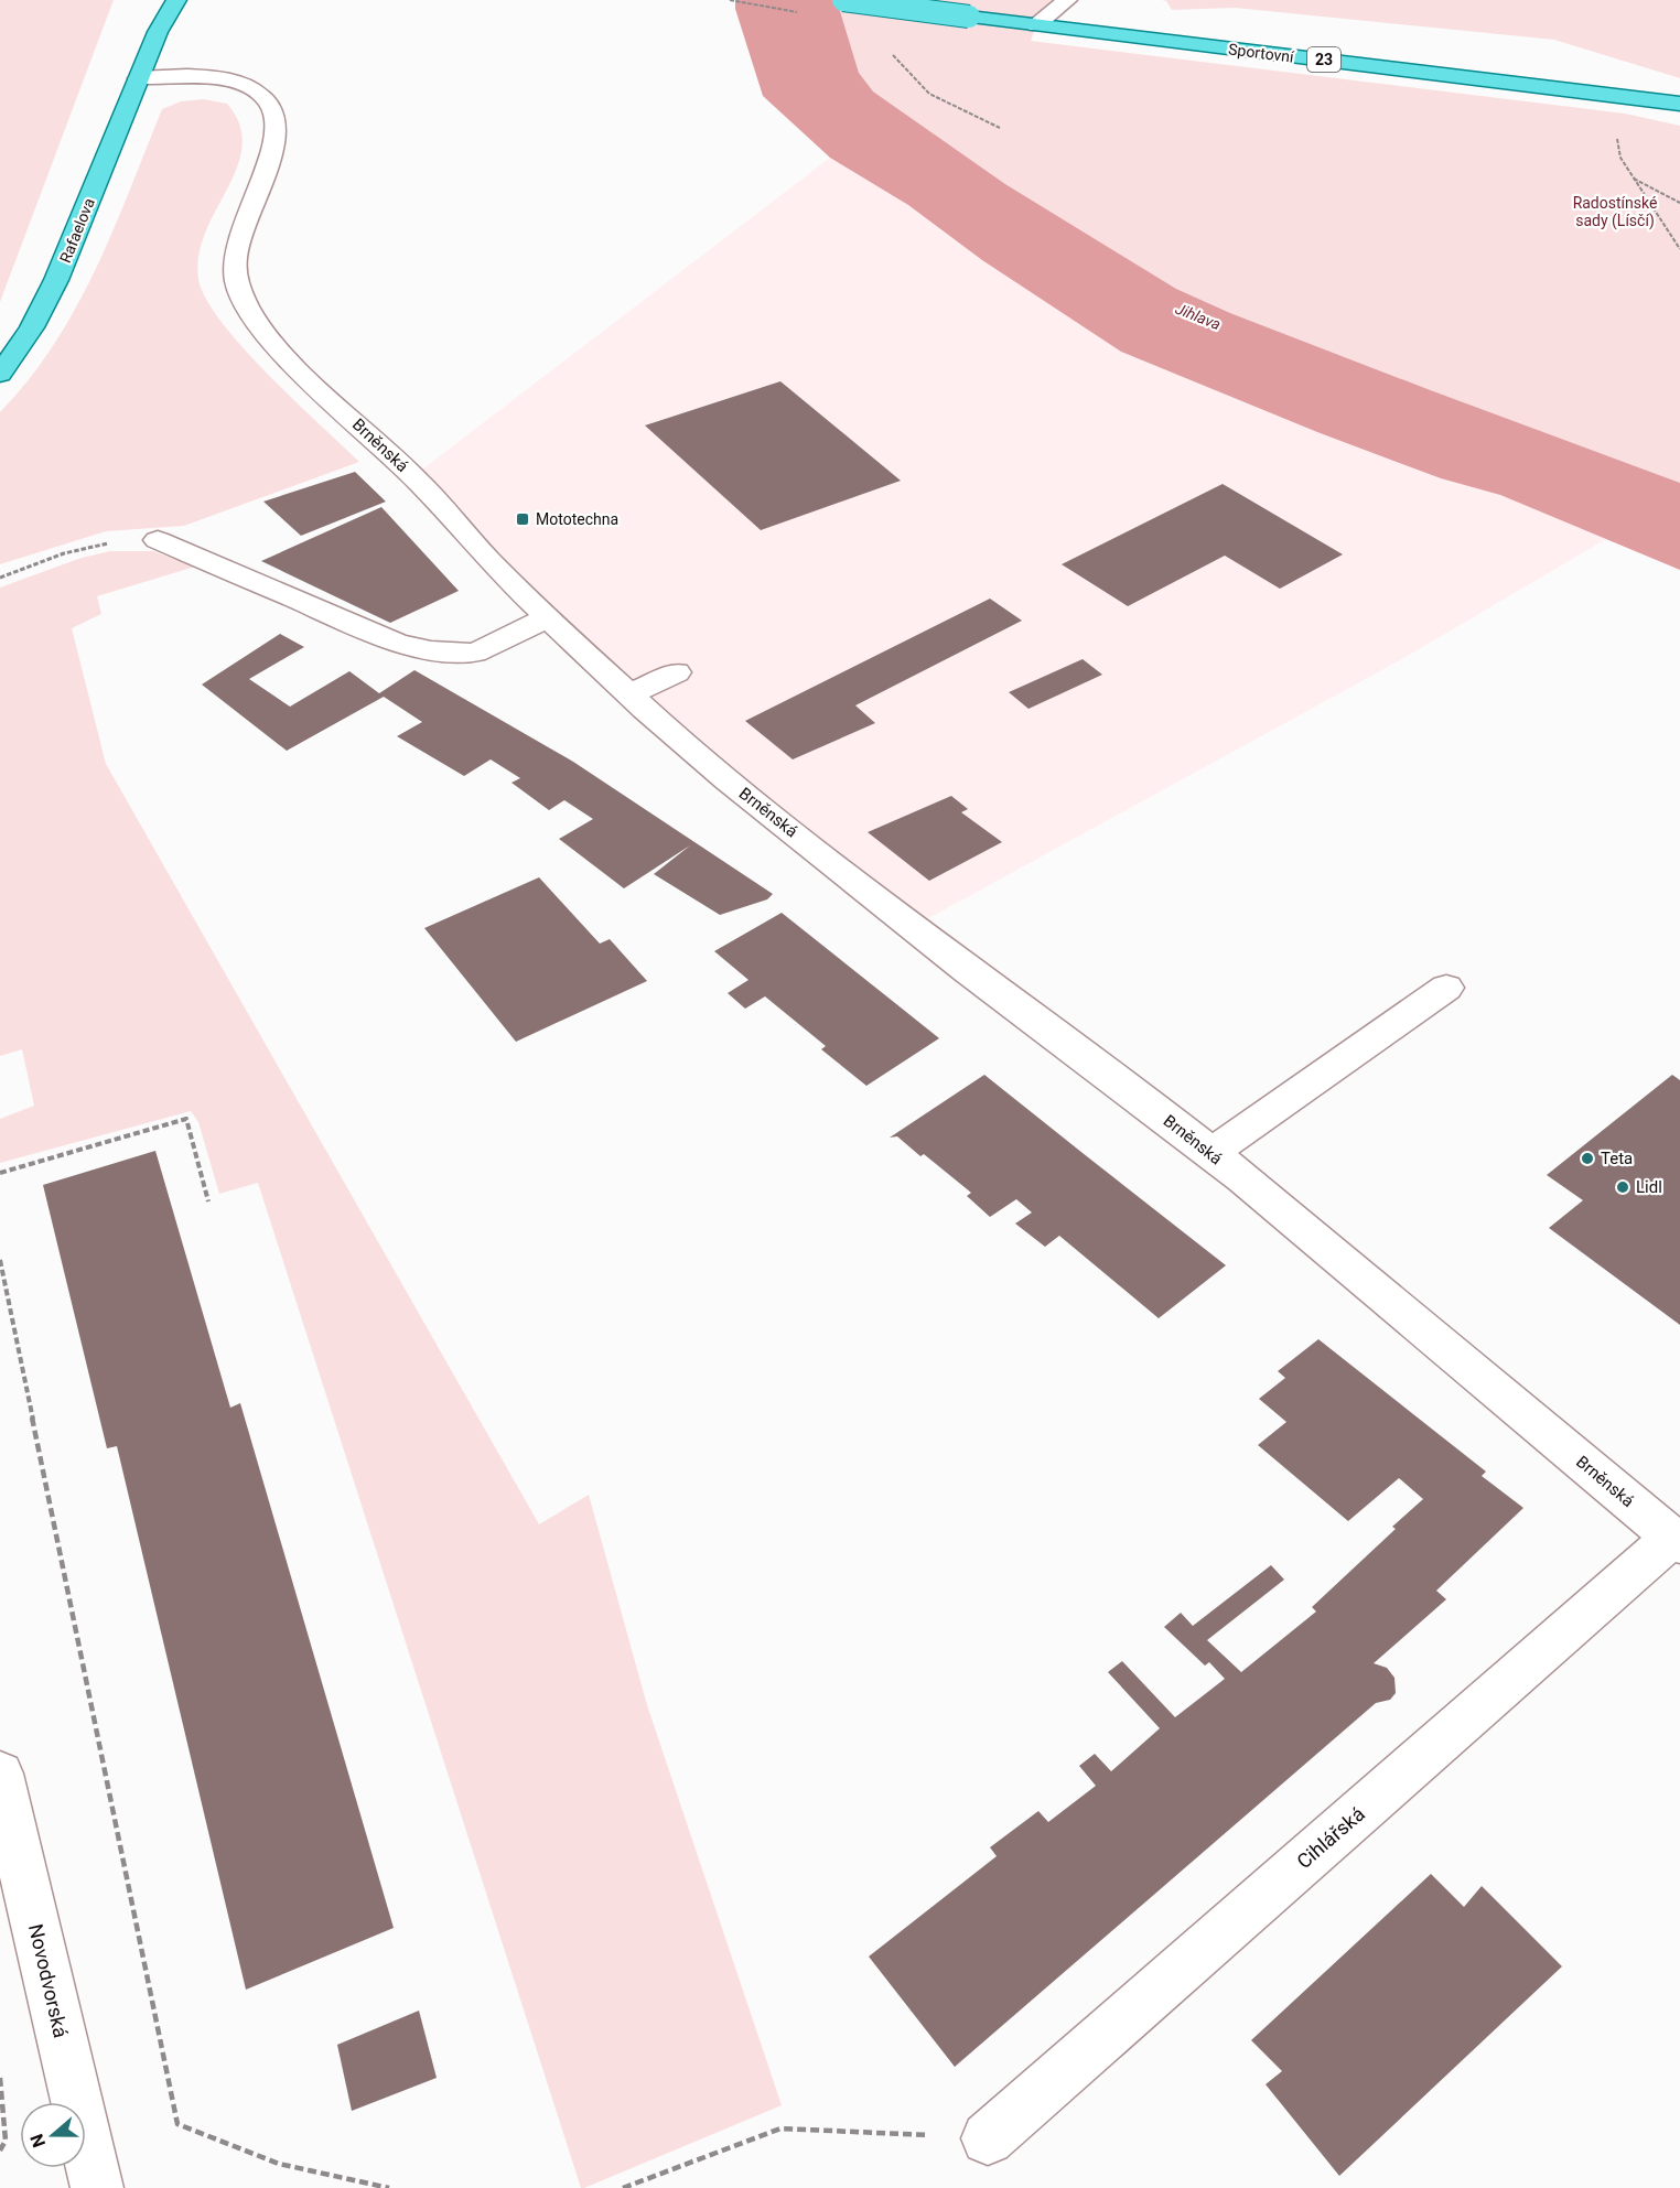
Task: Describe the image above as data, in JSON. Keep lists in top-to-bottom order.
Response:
{
  "streets": {
    "main road": ["Sportovní", "23", "Rafaelova"],
    "street": ["Brněnská", "Cihlářská", "Novodvorská"]
  },
  "crossings": [
    ["Rafaelova", "Brněnská"],
    ["Brněnská", "Cihlářská"]
  ],
  "water": ["Jihlava"],
  "parks": ["Radostínské sady (Lísčí)"],
  "places": {
    "transit": ["Mototechna"],
    "other": ["Teta", "Lidl"]
  },
  "north": "left"
}
